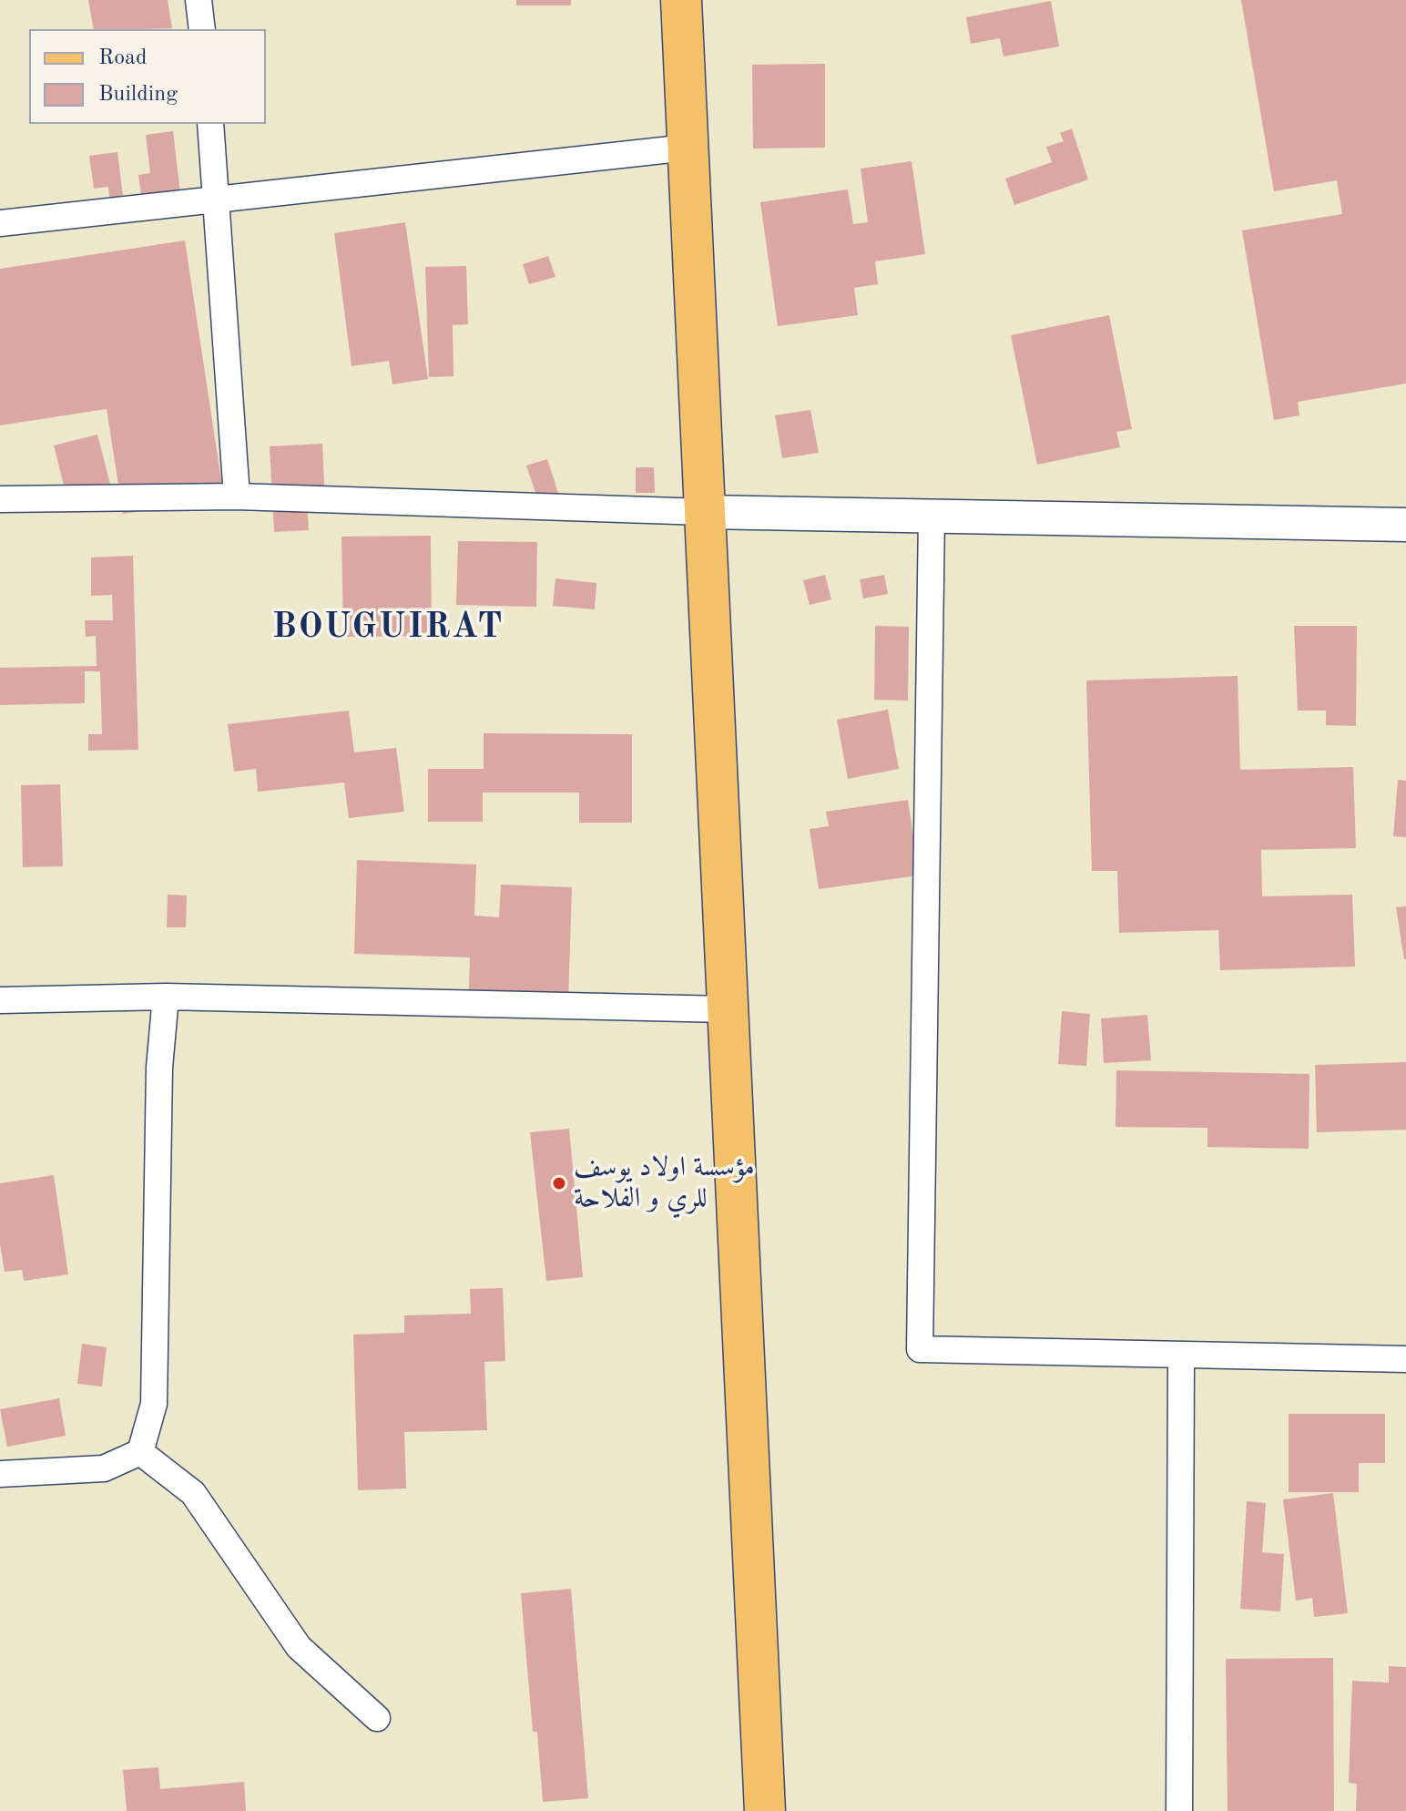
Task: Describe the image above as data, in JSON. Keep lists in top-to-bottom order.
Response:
{
  "districts": ["BOUGUIRAT"],
  "places": ["مؤسسة اولاد يوسف للري و الفلاحة"],
  "legend": ["Road", "Building"]
}
